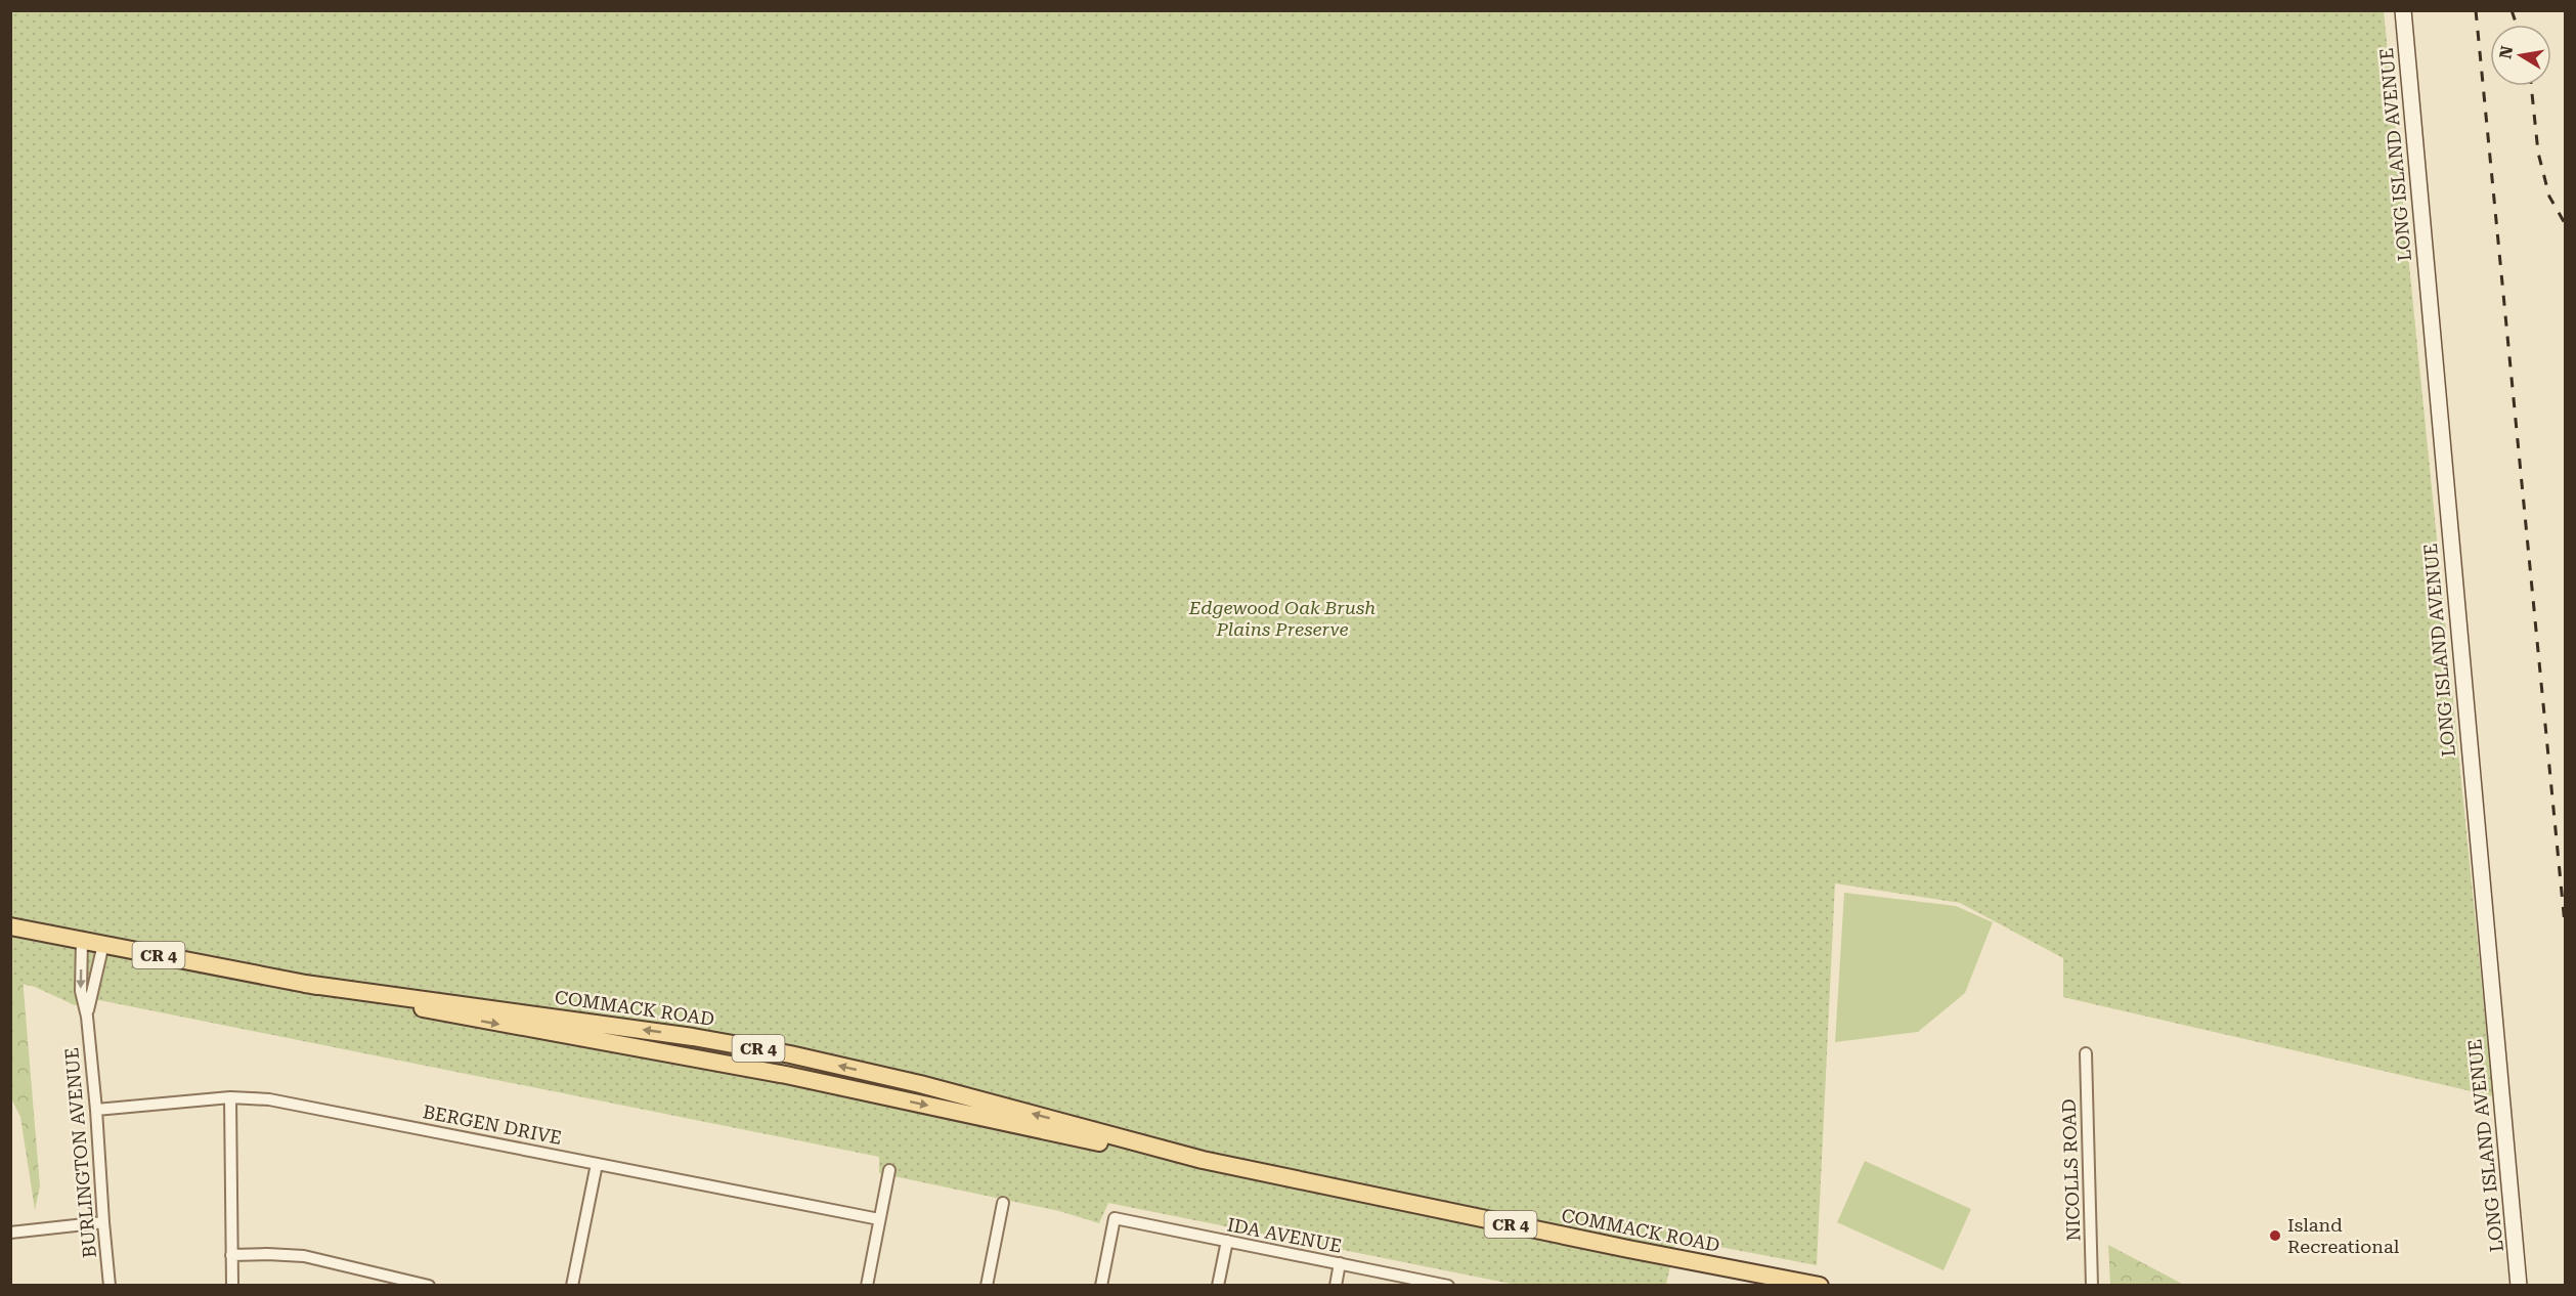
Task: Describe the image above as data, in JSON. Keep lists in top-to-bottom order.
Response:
{
  "streets": {
    "main road": ["CR 4", "COMMACK ROAD"],
    "street": [
      "LONG ISLAND AVENUE",
      "BERGEN DRIVE",
      "BURLINGTON AVENUE",
      "NICOLLS ROAD",
      "IDA AVENUE"
    ]
  },
  "crossings": [
    ["COMMACK ROAD", "BURLINGTON AVENUE"],
    ["BERGEN DRIVE", "BURLINGTON AVENUE"]
  ],
  "parks": ["Edgewood Oak Brush Plains Preserve"],
  "places": ["Island Recreational"],
  "north": "left"
}
